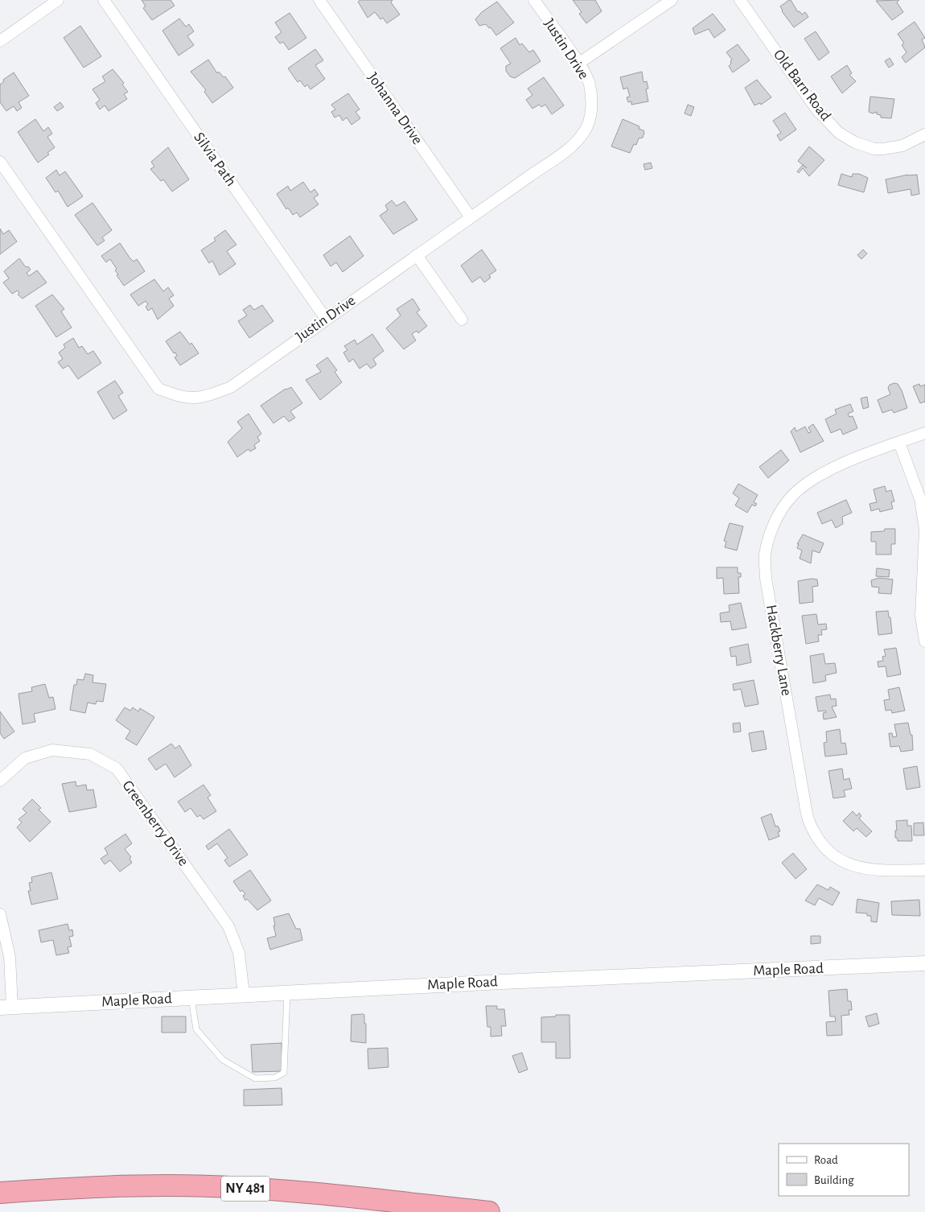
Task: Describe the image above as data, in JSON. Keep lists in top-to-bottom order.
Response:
{
  "streets": {
    "highway": ["NY 481"],
    "street": [
      "Justin Drive",
      "Old Barn Road",
      "Johanna Drive",
      "Silvia Path",
      "Hackberry Lane",
      "Greenberry Drive",
      "Maple Road"
    ]
  },
  "crossings": [
    ["Justin Drive", "Johanna Drive"],
    ["Justin Drive", "Silvia Path"],
    ["Greenberry Drive", "Maple Road"]
  ],
  "legend": ["Road", "Building"]
}
